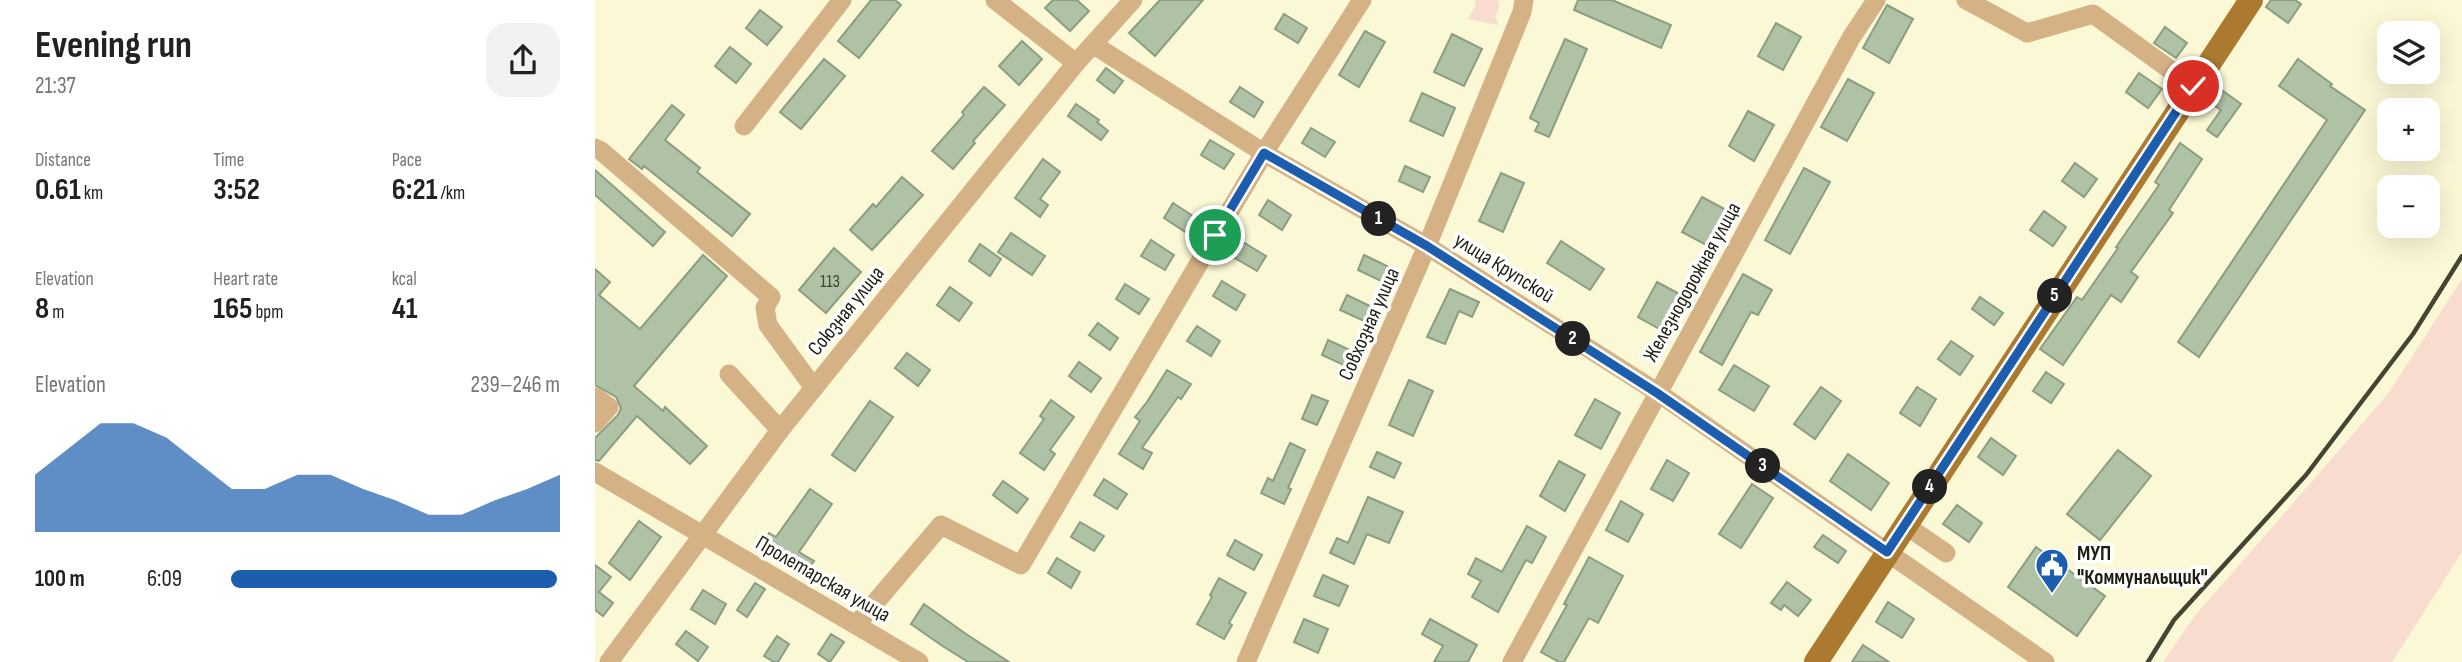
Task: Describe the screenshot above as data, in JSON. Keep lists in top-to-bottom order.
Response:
{
  "streets": {
    "street": [
      "улица Крупской",
      "Железнодорожная улица",
      "Союзная улица",
      "Совхозная улица",
      "Пролетарская улица"
    ]
  },
  "crossings": [
    ["улица Крупской", "Железнодорожная улица"],
    ["улица Крупской", "Союзная улица"],
    ["улица Крупской", "Совхозная улица"],
    ["Союзная улица", "Пролетарская улица"]
  ],
  "places": {
    "public building": ["МУП \"Коммунальщик\""]
  },
  "house_numbers": ["113"],
  "page": {
    "heading": ["Evening run", "21:37"],
    "map_buttons": ["+", "−"],
    "stats": [
      ["Distance", "0.61 km"],
      ["Time", "3:52"],
      ["Pace", "6:21 /km"],
      ["Elevation", "8 m"],
      ["Heart rate", "165 bpm"],
      ["kcal", "41"]
    ],
    "pins": [
      "1",
      "5",
      "2",
      "3",
      "4"
    ],
    "chart": ["Elevation", "239–246 m"],
    "list": [
      {
        "name": "100 m",
        "note": "6:09"
      }
    ]
  }
}
